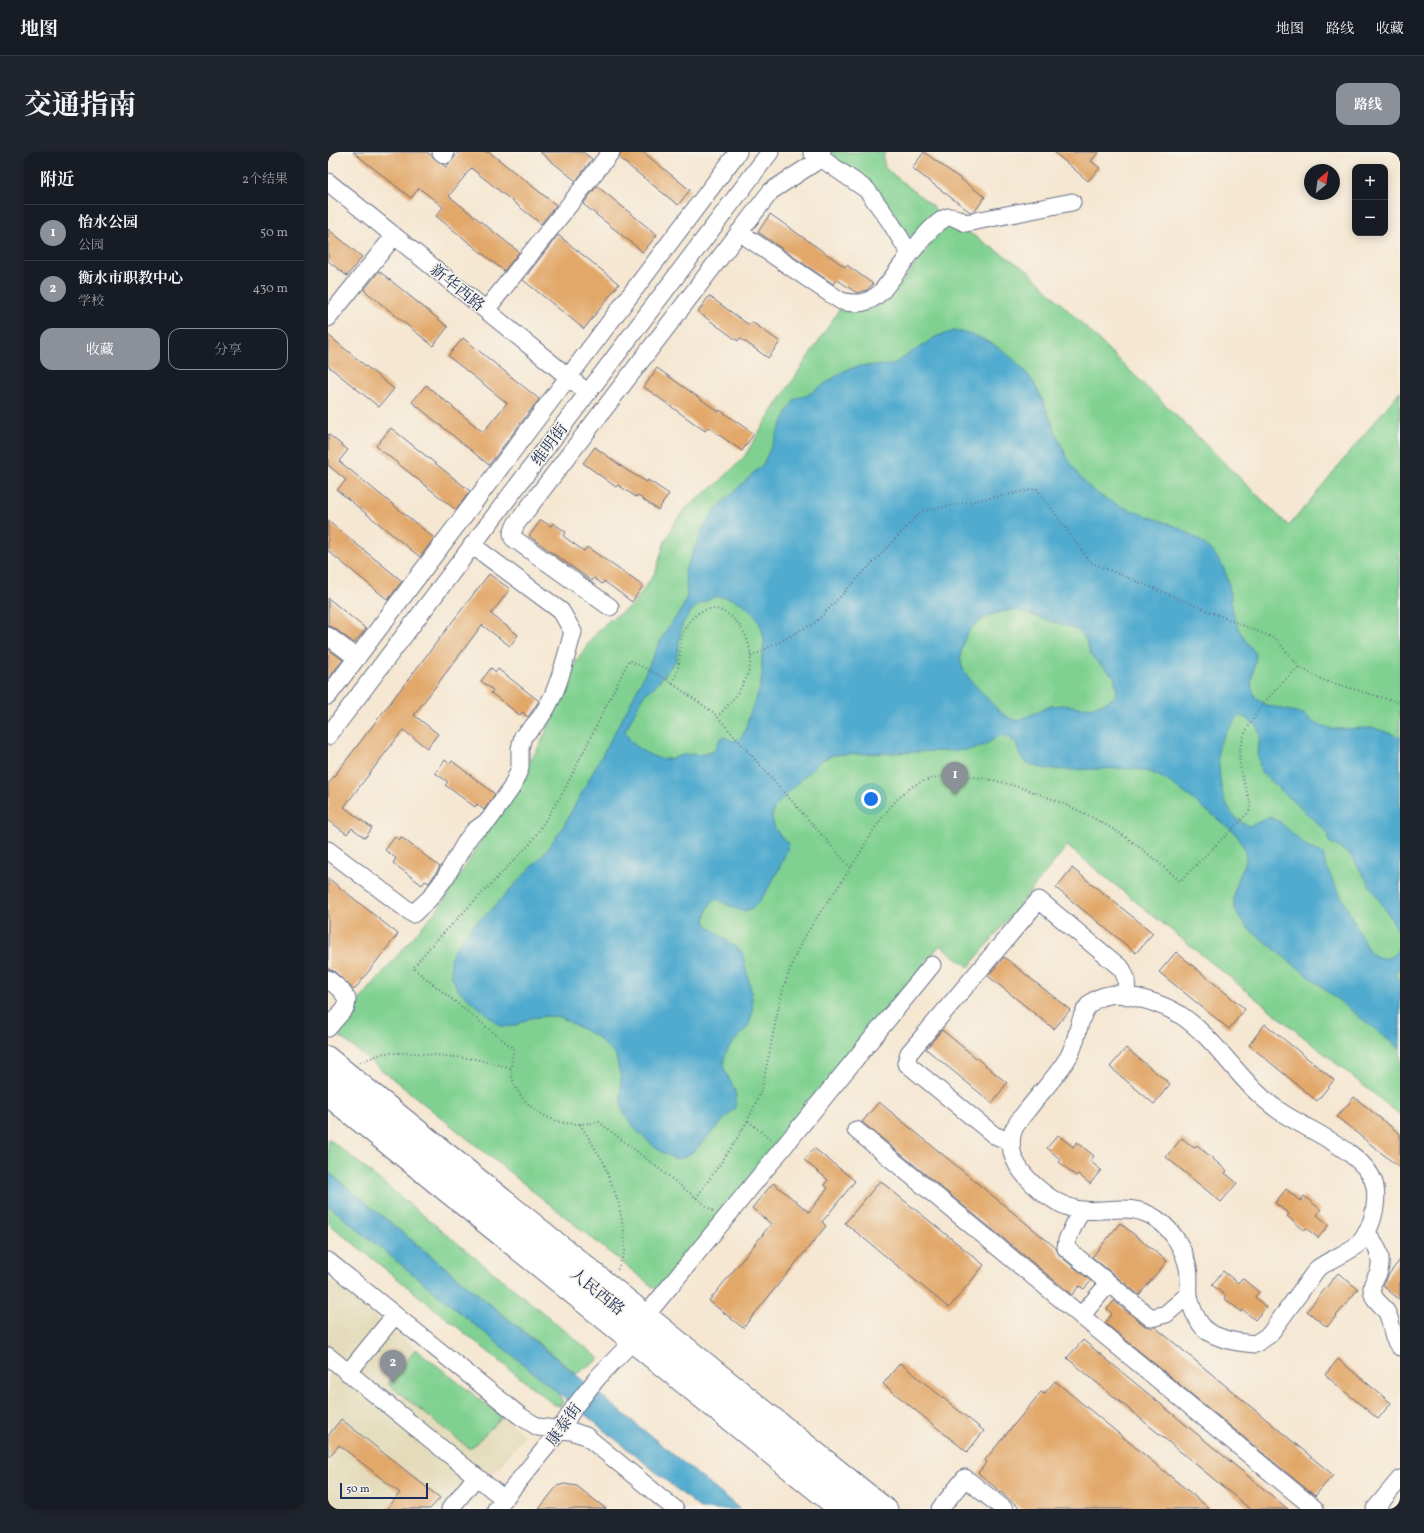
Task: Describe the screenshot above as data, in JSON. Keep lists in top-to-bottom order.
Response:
{
  "streets": {
    "main road": ["人民西路"],
    "street": ["新华西路", "维明街", "康泰街"]
  },
  "crossings": [
    ["新华西路", "维明街"],
    ["人民西路", "康泰街"]
  ],
  "scale_bar": "50 m",
  "north": "top right",
  "page": {
    "header": "地图",
    "nav": ["地图", "路线", "收藏"],
    "title": "交通指南",
    "buttons": [
      "路线",
      ["收藏", "分享"]
    ],
    "heading": ["附近", "2个结果"],
    "map_buttons": ["+", "−"],
    "list": [
      {
        "mark": "1",
        "name": "怡水公园",
        "note": "公园",
        "value": "50 m"
      },
      {
        "mark": "2",
        "name": "衡水市职教中心",
        "note": "学校",
        "value": "430 m"
      }
    ],
    "pins": ["1", "2"],
    "scale": "50 m"
  }
}
